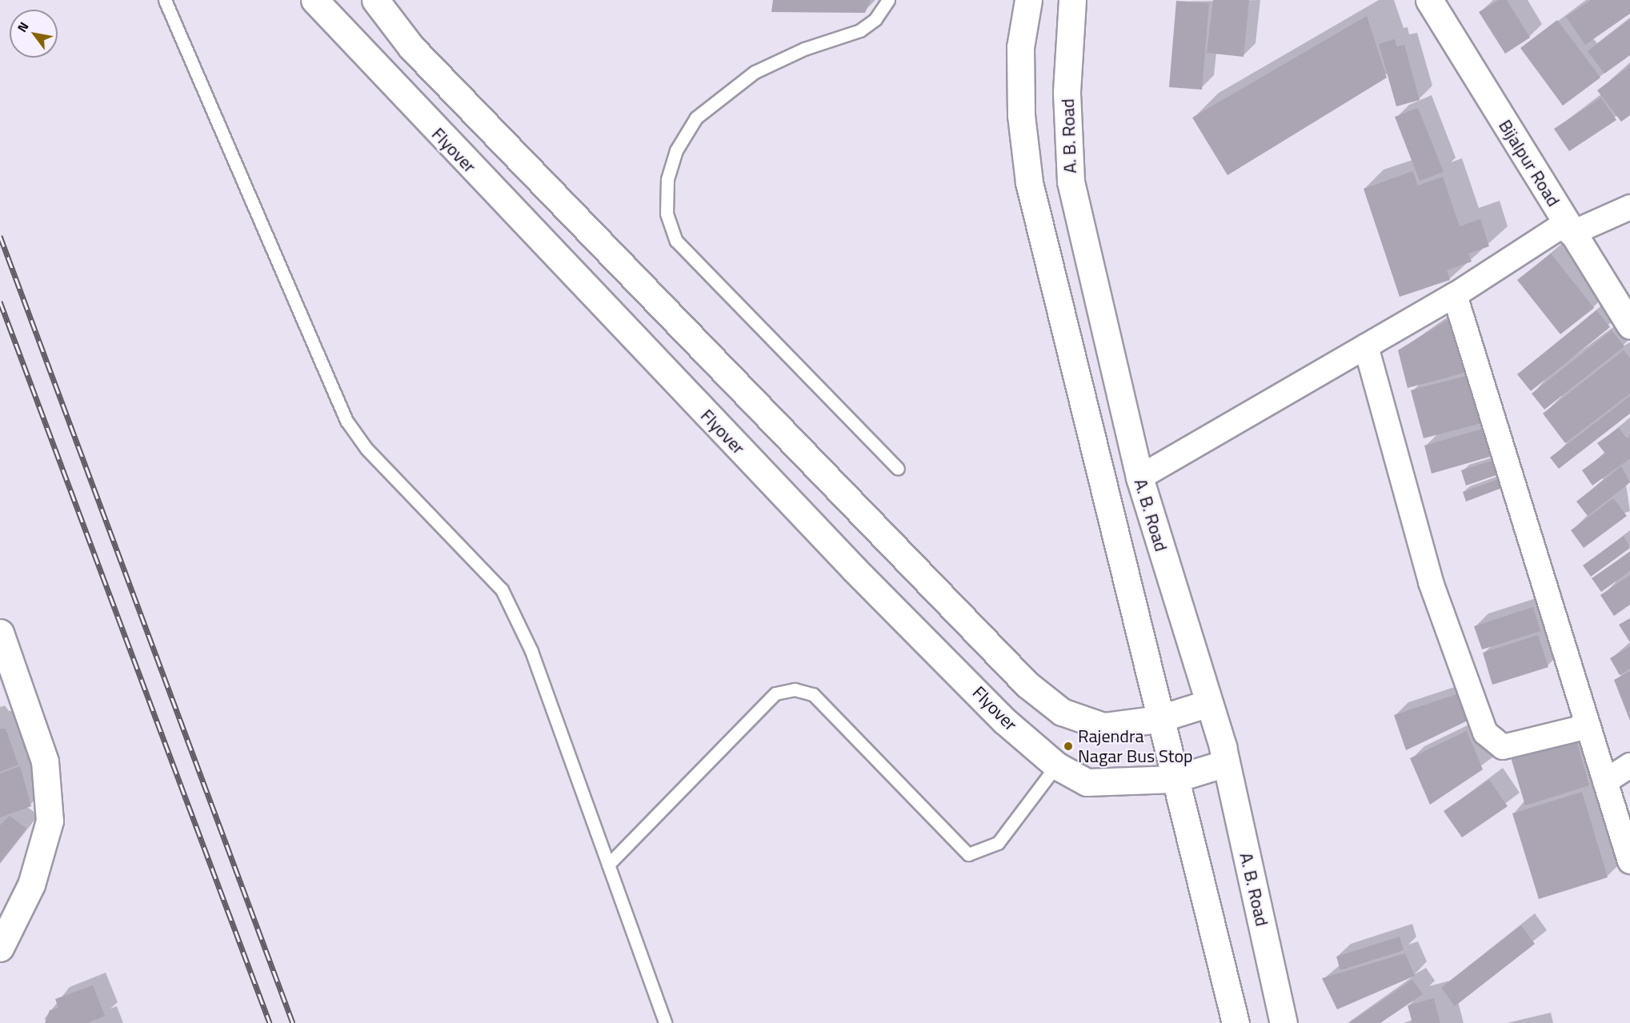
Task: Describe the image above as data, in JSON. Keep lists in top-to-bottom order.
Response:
{
  "streets": {
    "main road": ["A. B. Road", "Flyover", "Bijalpur Road"]
  },
  "crossings": [
    ["A. B. Road", "Flyover"]
  ],
  "places": ["Rajendra Nagar Bus Stop"],
  "north": "top left"
}
